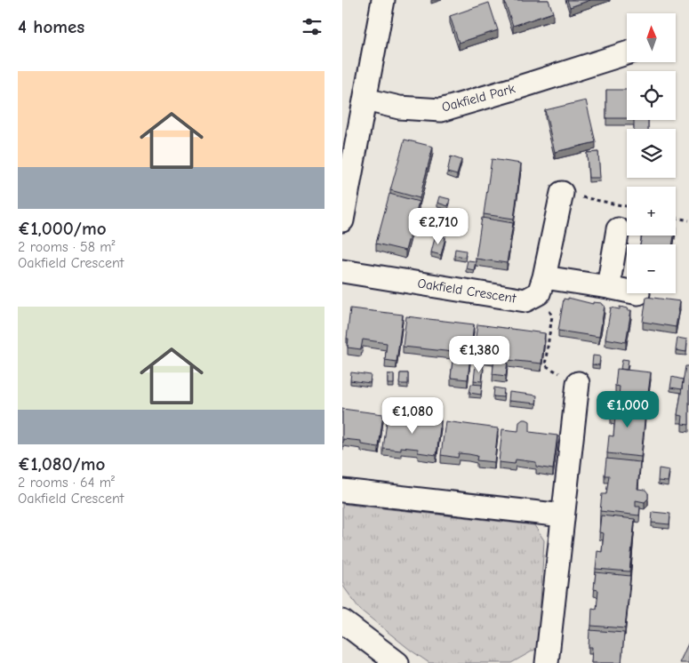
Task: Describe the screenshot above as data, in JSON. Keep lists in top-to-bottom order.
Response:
{
  "streets": {
    "street": ["Oakfield Park", "Oakfield Crescent"]
  },
  "north": "top",
  "page": {
    "heading": "4 homes",
    "map_buttons": ["+", "−"],
    "list": [
      {
        "name": "€1,000/mo",
        "note": "2 rooms · 58 m² · Oakfield Crescent"
      },
      {
        "name": "€1,080/mo",
        "note": "2 rooms · 64 m² · Oakfield Crescent"
      }
    ],
    "price": [
      "€2,710",
      "€1,380",
      "€1,000",
      "€1,080"
    ]
  }
}
